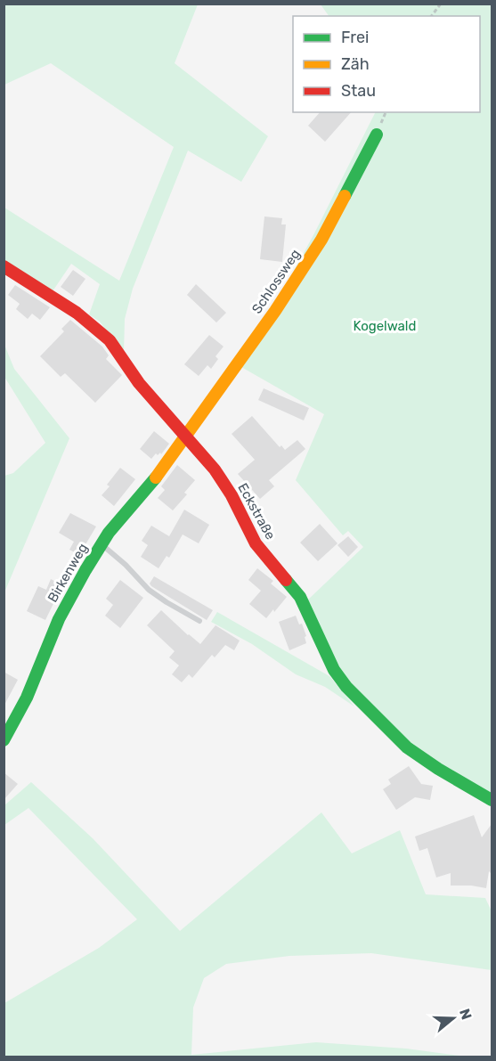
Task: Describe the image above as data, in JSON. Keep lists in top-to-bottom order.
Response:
{
  "streets": {
    "street": ["Schlossweg", "Eckstraße", "Birkenweg"]
  },
  "crossings": [
    ["Schlossweg", "Eckstraße"],
    ["Schlossweg", "Birkenweg"],
    ["Eckstraße", "Birkenweg"]
  ],
  "parks": ["Kogelwald"],
  "legend": ["Frei", "Zäh", "Stau"],
  "north": "right"
}
